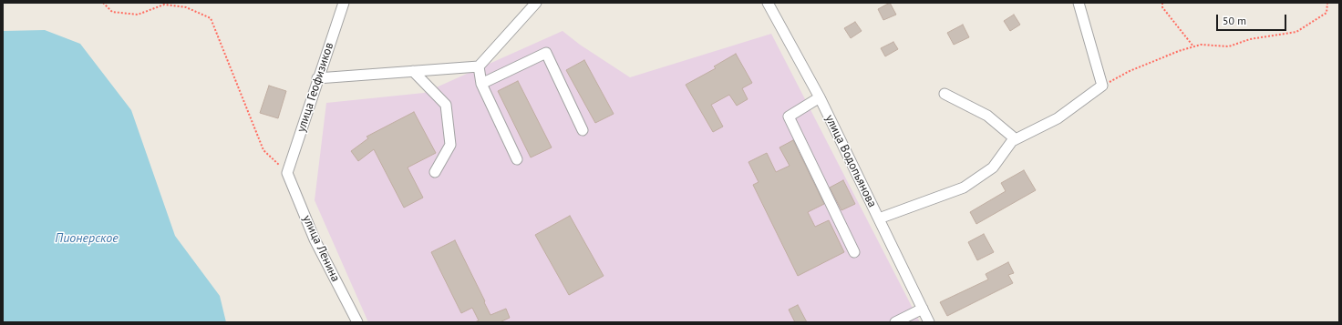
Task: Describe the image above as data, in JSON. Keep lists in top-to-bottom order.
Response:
{
  "streets": {
    "street": ["улица Геофизиков", "улица Водопьянова", "улица Ленина"]
  },
  "crossings": [
    ["улица Геофизиков", "улица Ленина"]
  ],
  "water": ["Пионерское"],
  "scale_bar": "50 m"
}
